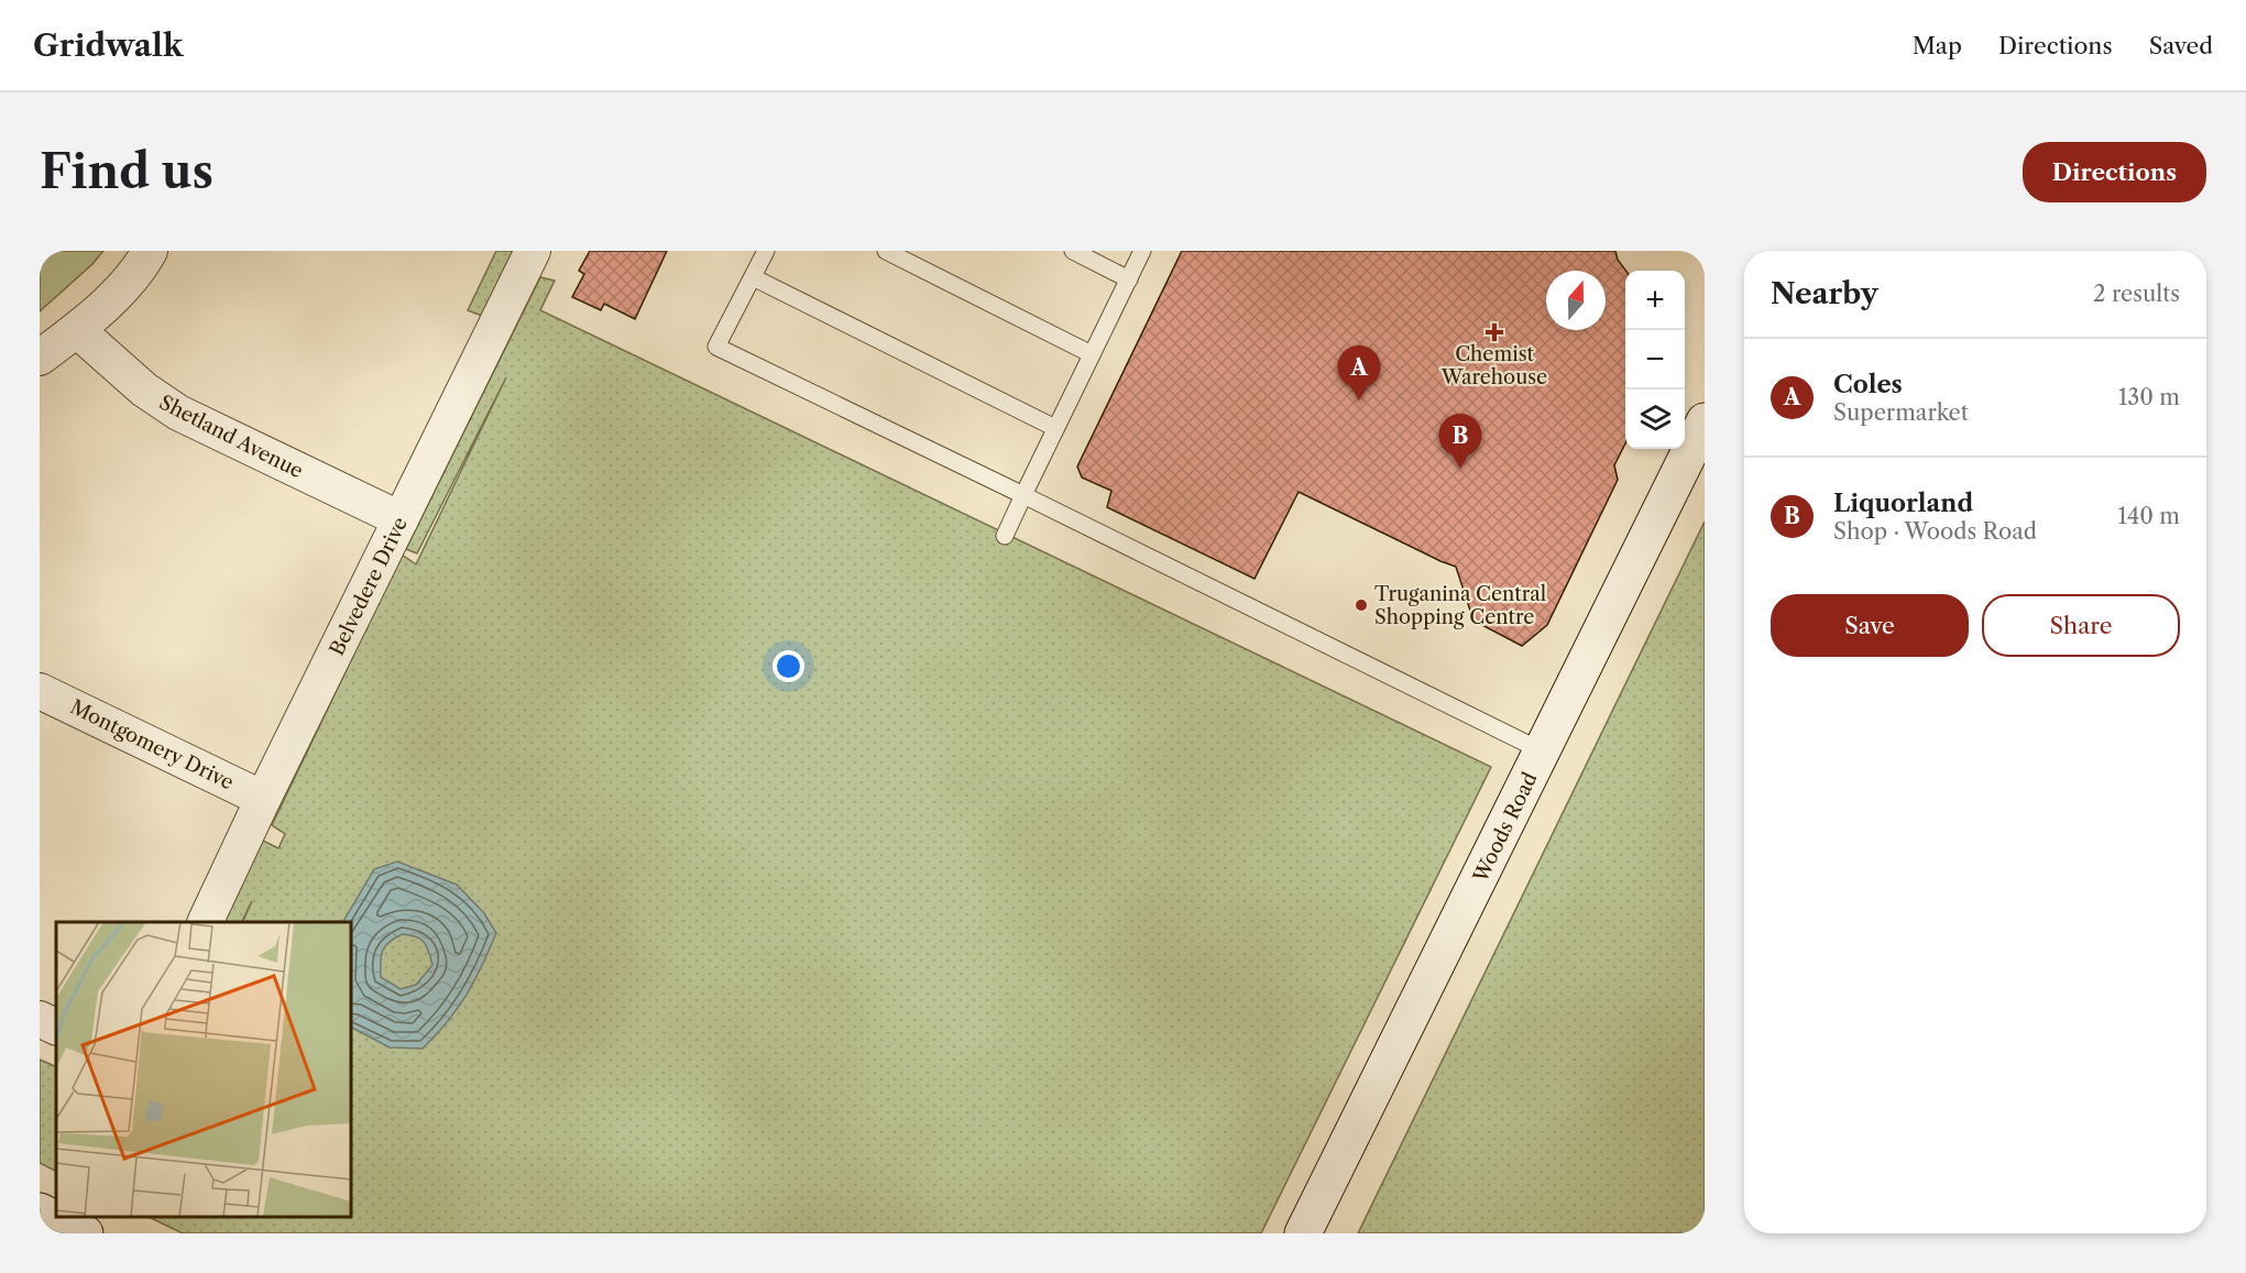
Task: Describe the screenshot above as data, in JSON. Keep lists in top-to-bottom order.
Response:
{
  "streets": {
    "street": [
      "Shetland Avenue",
      "Belvedere Drive",
      "Montgomery Drive",
      "Woods Road"
    ]
  },
  "crossings": [
    ["Shetland Avenue", "Belvedere Drive"],
    ["Belvedere Drive", "Montgomery Drive"]
  ],
  "places": {
    "health": ["Chemist Warehouse"],
    "other": ["Truganina Central Shopping Centre"]
  },
  "north": "top",
  "page": {
    "header": "Gridwalk",
    "nav": ["Map", "Directions", "Saved"],
    "buttons": [
      "Directions",
      ["Save", "Share"]
    ],
    "title": "Find us",
    "heading": ["Nearby", "2 results"],
    "map_buttons": ["+", "−"],
    "list": [
      {
        "mark": "A",
        "name": "Coles",
        "note": "Supermarket",
        "value": "130 m"
      },
      {
        "mark": "B",
        "name": "Liquorland",
        "note": "Shop · Woods Road",
        "value": "140 m"
      }
    ],
    "pins": ["A", "B"]
  }
}
